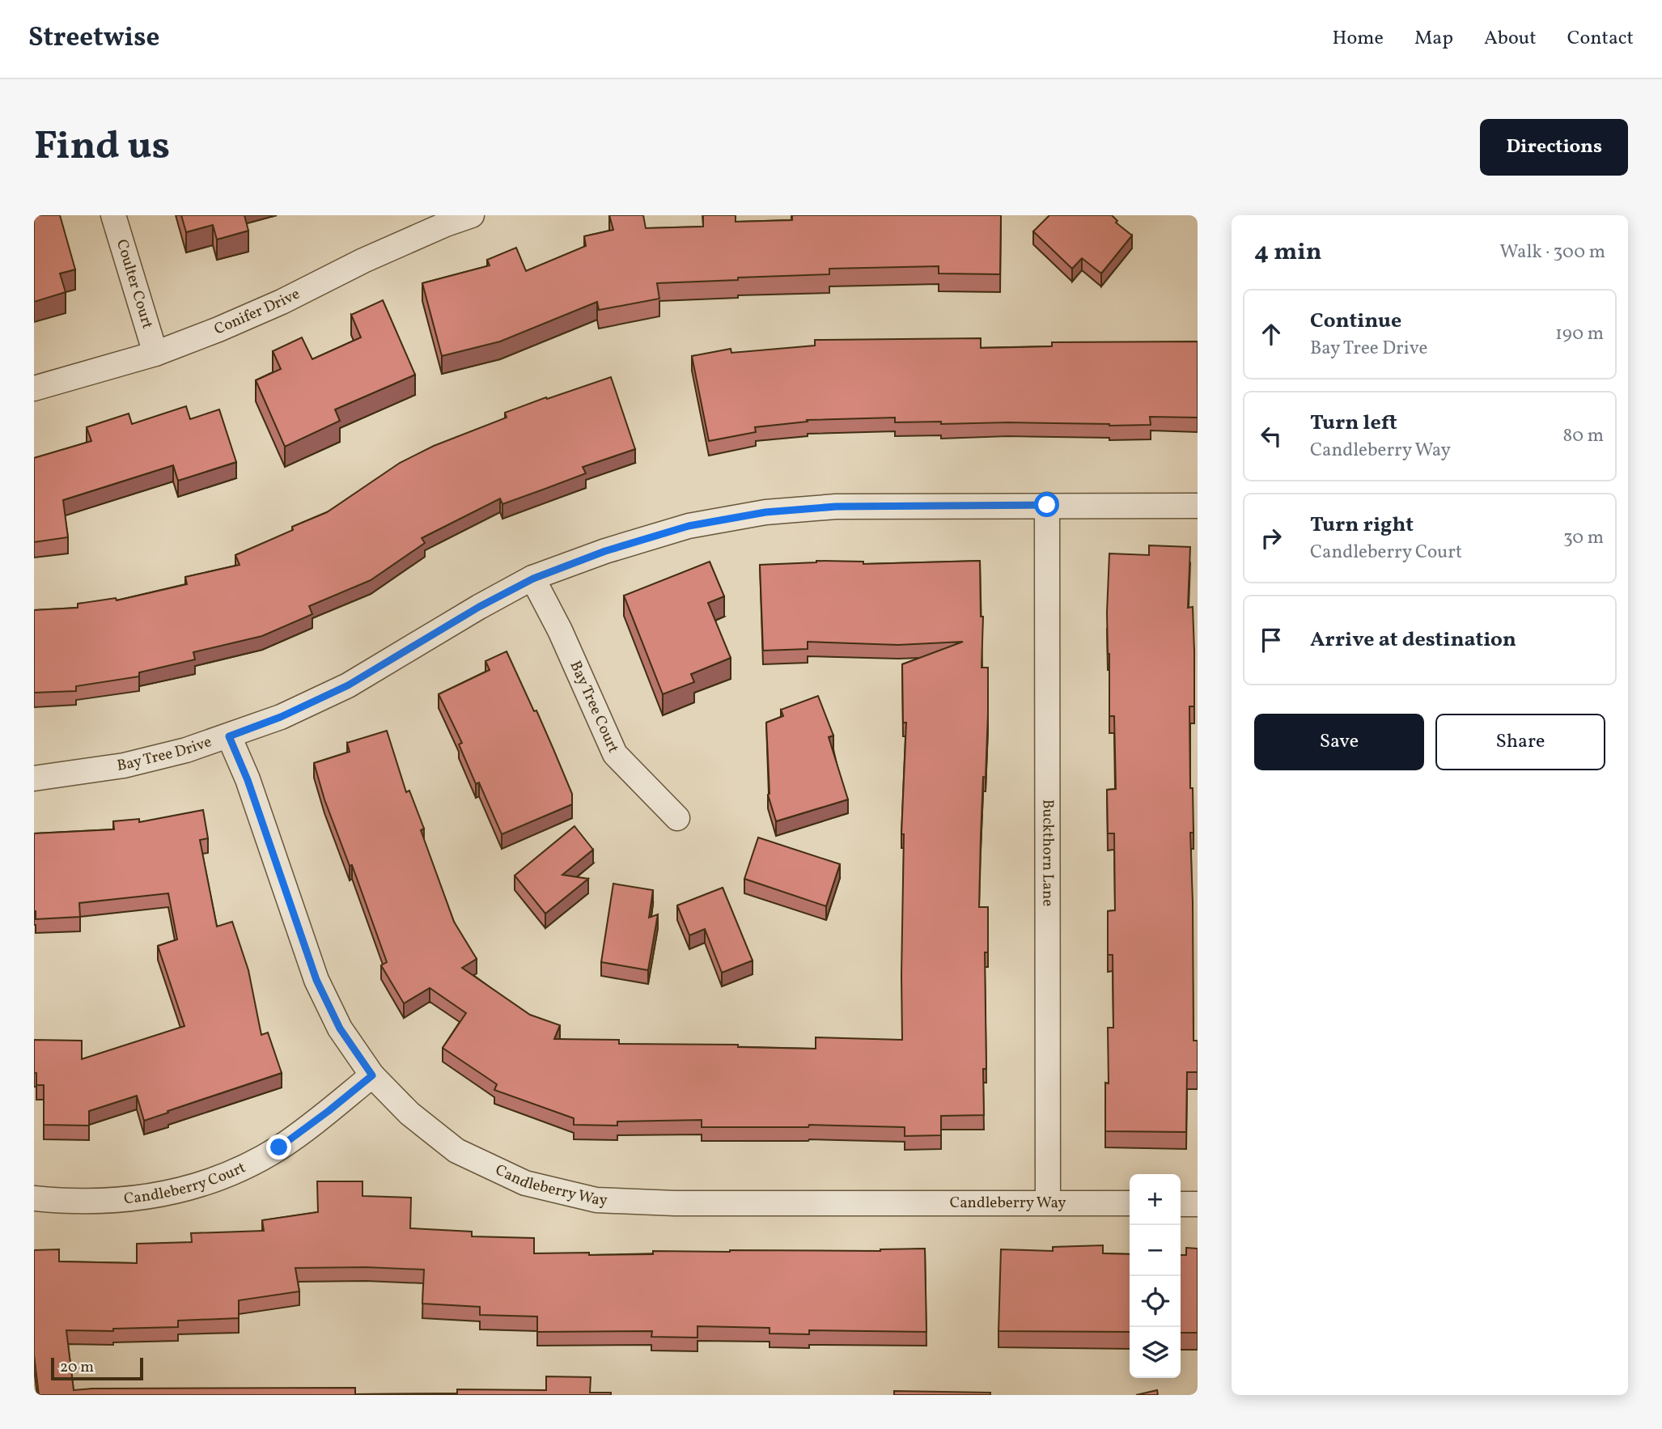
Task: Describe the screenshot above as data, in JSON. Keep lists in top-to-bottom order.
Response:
{
  "streets": {
    "street": [
      "Coulter Court",
      "Conifer Drive",
      "Bay Tree Court",
      "Bay Tree Drive",
      "Buckthorn Lane",
      "Candleberry Court",
      "Candleberry Way"
    ]
  },
  "crossings": [
    ["Coulter Court", "Conifer Drive"],
    ["Bay Tree Court", "Bay Tree Drive"],
    ["Bay Tree Drive", "Buckthorn Lane"],
    ["Bay Tree Drive", "Candleberry Way"],
    ["Buckthorn Lane", "Candleberry Way"],
    ["Candleberry Court", "Candleberry Way"]
  ],
  "scale_bar": "20 m",
  "page": {
    "header": "Streetwise",
    "nav": [
      "Home",
      "Map",
      "About",
      "Contact"
    ],
    "buttons": [
      "Directions",
      ["Save", "Share"]
    ],
    "title": "Find us",
    "heading": ["4 min", "Walk · 300 m"],
    "list": [
      ["Continue", "Bay Tree Drive", "190 m"],
      ["Turn left", "Candleberry Way", "80 m"],
      ["Turn right", "Candleberry Court", "30 m"],
      "Arrive at destination"
    ],
    "map_buttons": ["+", "−"],
    "scale": "20 m"
  }
}
